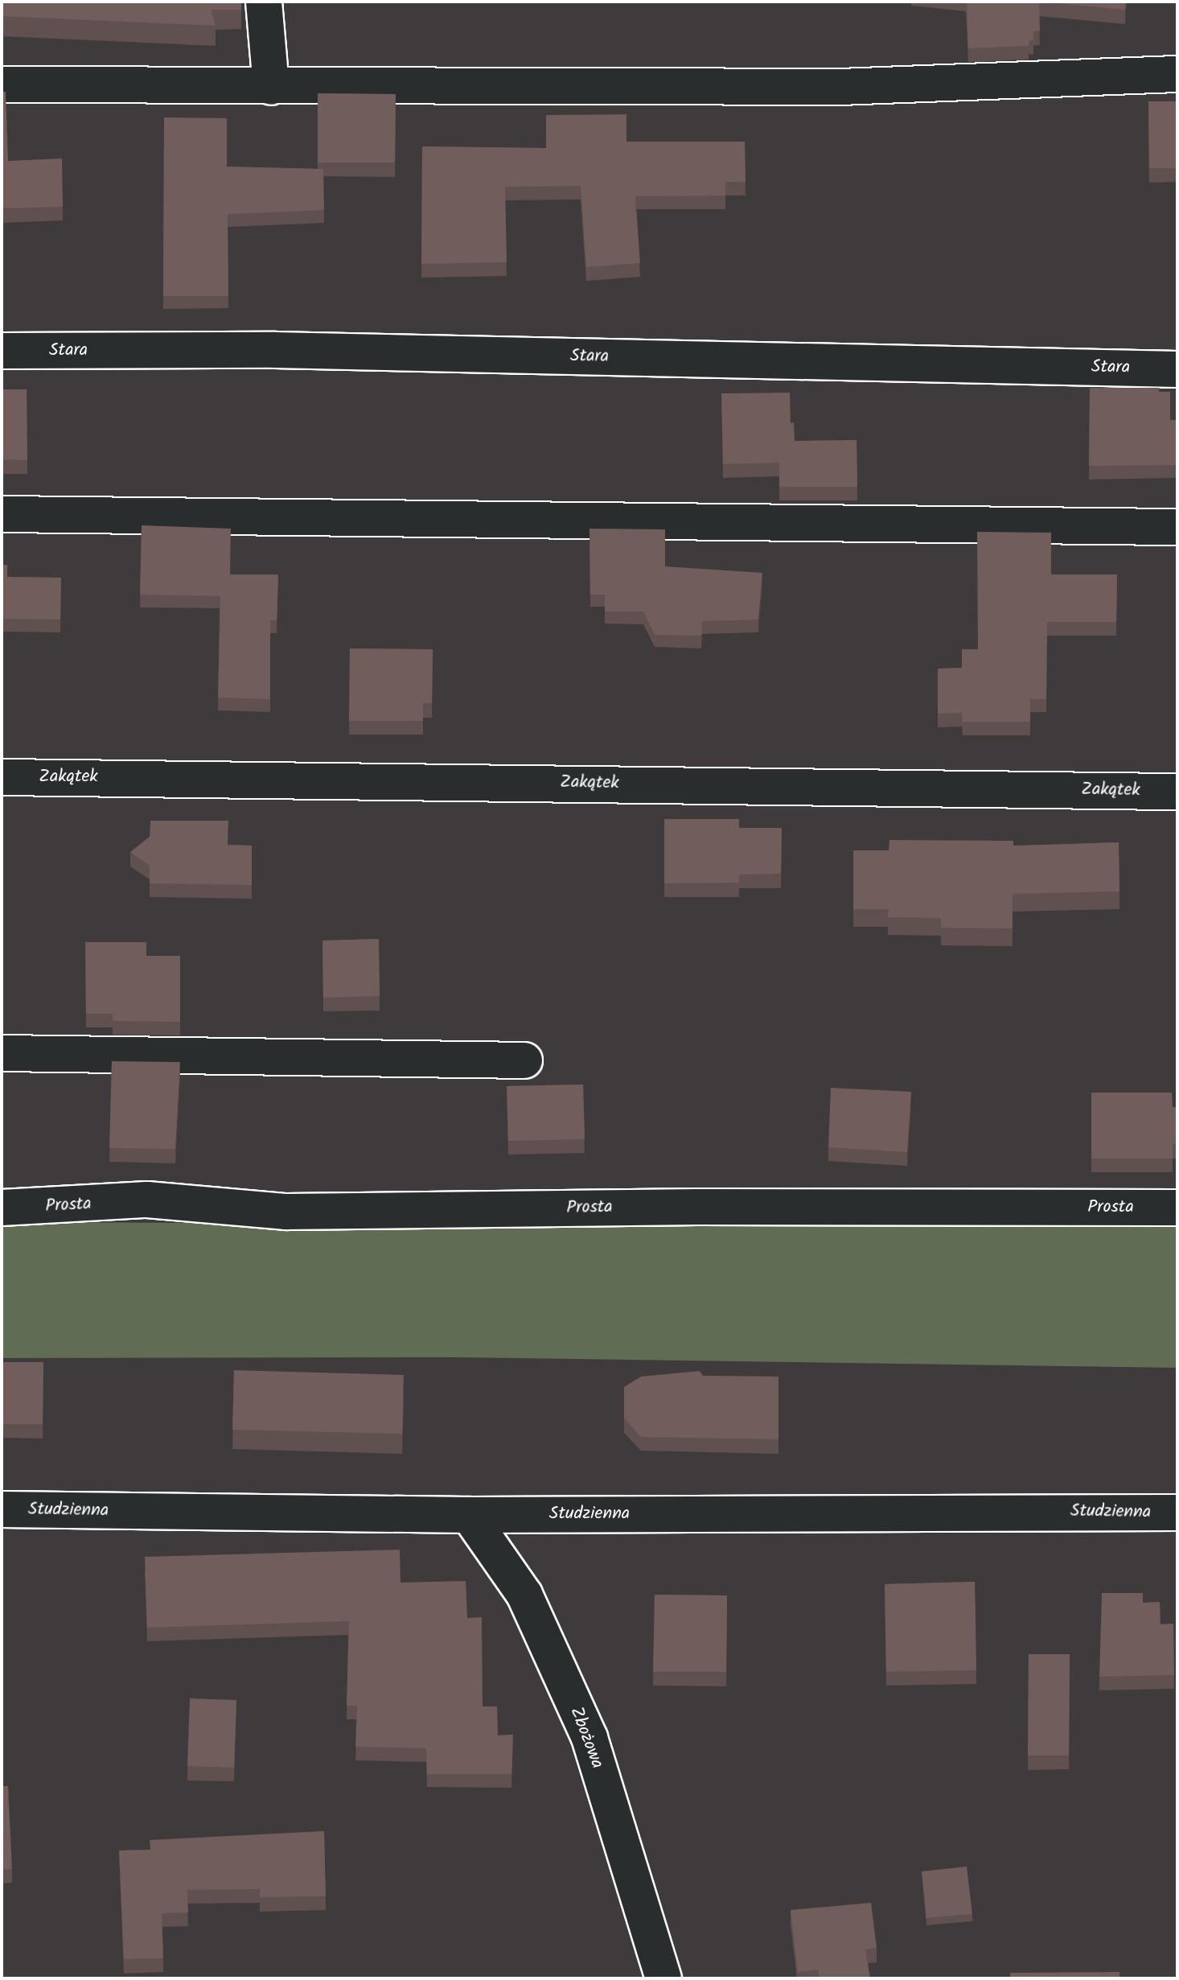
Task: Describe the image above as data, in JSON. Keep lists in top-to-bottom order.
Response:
{
  "streets": {
    "street": [
      "Stara",
      "Zakątek",
      "Prosta",
      "Studzienna",
      "Zbożowa"
    ]
  },
  "crossings": [
    ["Studzienna", "Zbożowa"]
  ]
}
